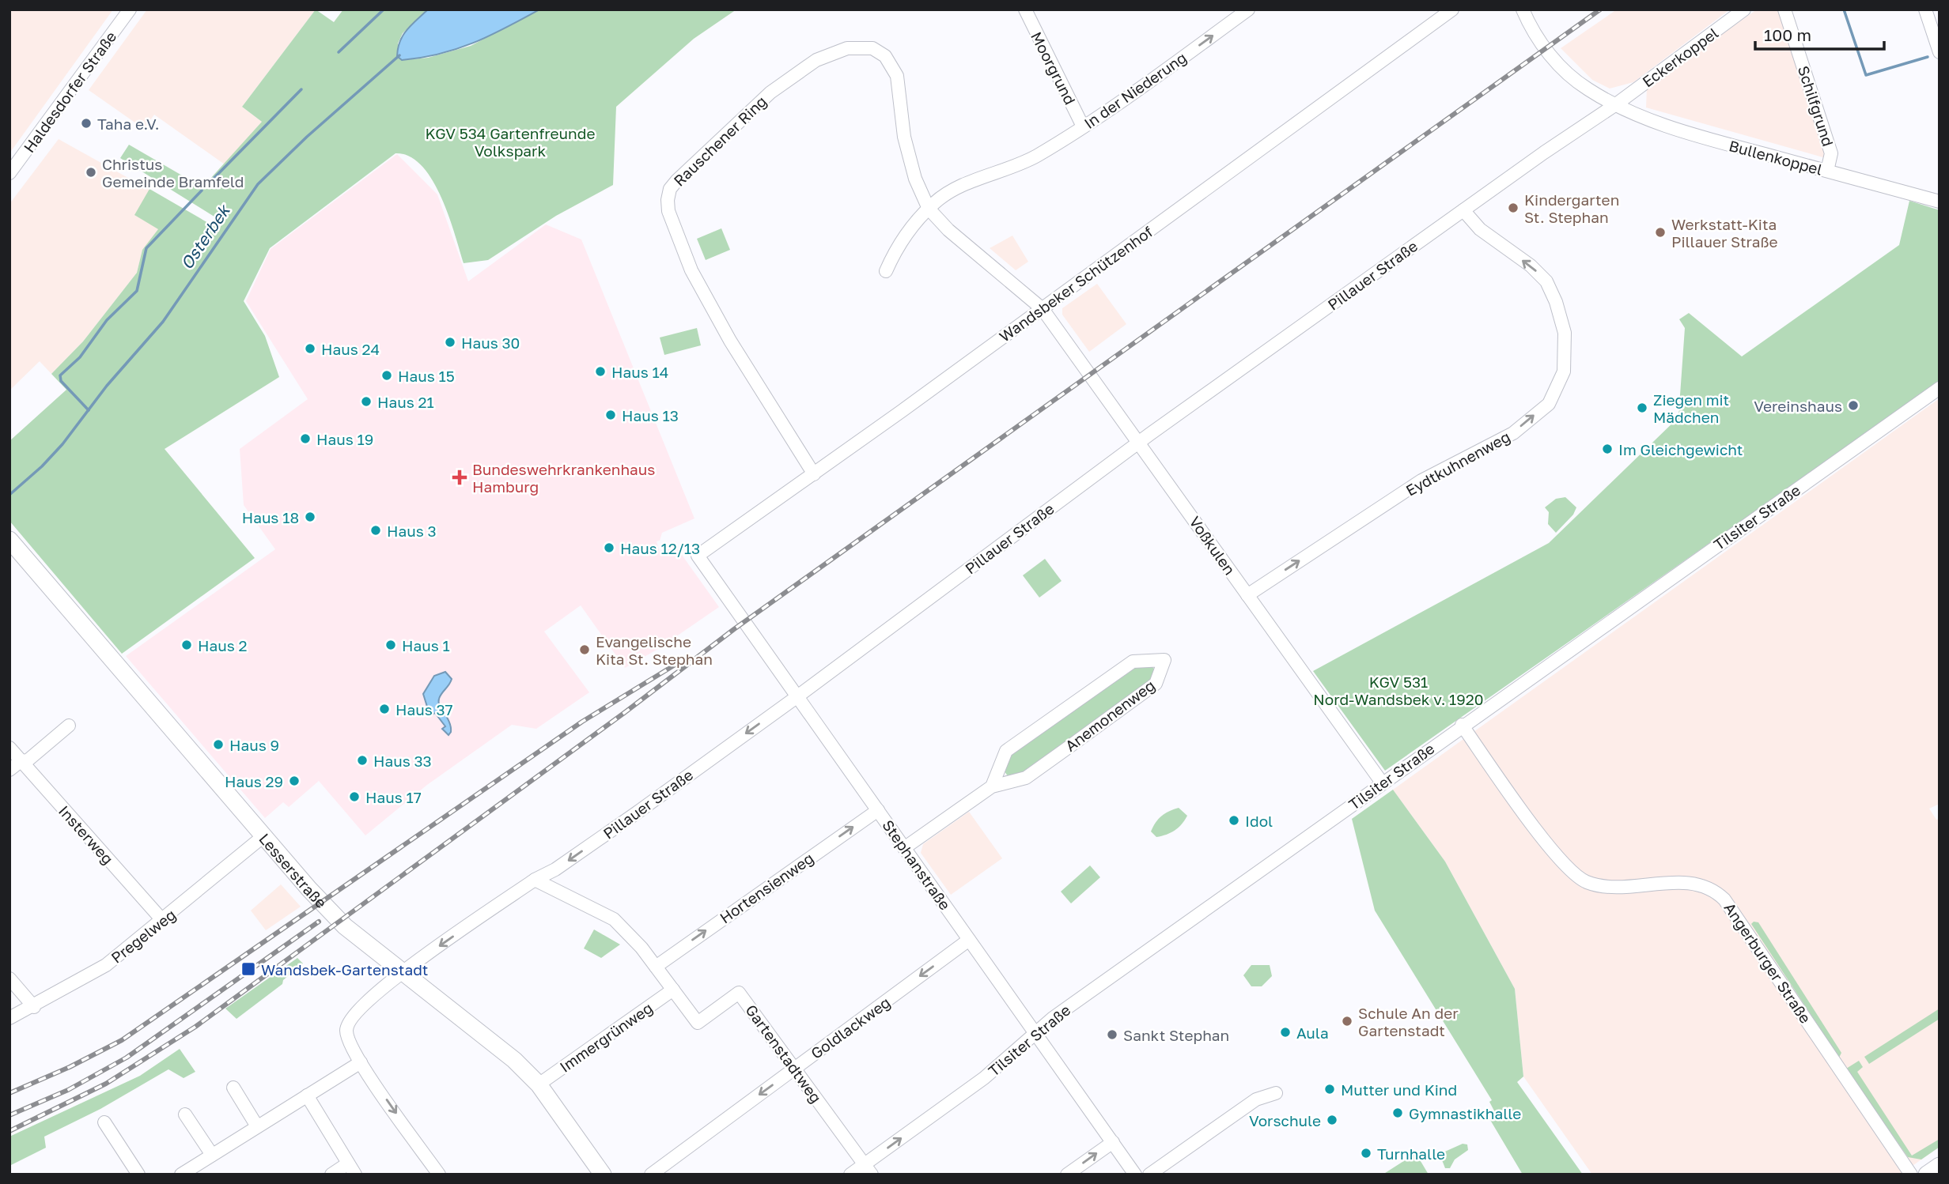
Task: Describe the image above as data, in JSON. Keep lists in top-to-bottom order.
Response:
{
  "streets": {
    "main road": ["Lesserstraße"],
    "street": [
      "Eckerkoppel",
      "Moorgrund",
      "In der Niederung",
      "Haldesdorfer Straße",
      "Schilfgrund",
      "Rauschener Ring",
      "Bullenkoppel",
      "Pillauer Straße",
      "Wandsbeker Schützenhof",
      "Eydtkuhnenweg",
      "Tilsiter Straße",
      "Voßkulen",
      "Anemonenweg",
      "Insterweg",
      "Stephanstraße",
      "Hortensienweg",
      "Pregelweg",
      "Angerburger Straße",
      "Goldlackweg",
      "Immergrünweg",
      "Gartenstadtweg"
    ]
  },
  "crossings": [
    ["Eckerkoppel", "Bullenkoppel"],
    ["Eckerkoppel", "Pillauer Straße"],
    ["Moorgrund", "In der Niederung"],
    ["In der Niederung", "Rauschener Ring"],
    ["Schilfgrund", "Bullenkoppel"],
    ["Rauschener Ring", "Wandsbeker Schützenhof"],
    ["Rauschener Ring", "Voßkulen"],
    ["Bullenkoppel", "Pillauer Straße"],
    ["Pillauer Straße", "Eydtkuhnenweg"],
    ["Pillauer Straße", "Voßkulen"],
    ["Pillauer Straße", "Stephanstraße"],
    ["Pillauer Straße", "Lesserstraße"],
    ["Pillauer Straße", "Gartenstadtweg"],
    ["Wandsbeker Schützenhof", "Voßkulen"],
    ["Wandsbeker Schützenhof", "Stephanstraße"],
    ["Eydtkuhnenweg", "Voßkulen"],
    ["Tilsiter Straße", "Voßkulen"],
    ["Tilsiter Straße", "Stephanstraße"],
    ["Tilsiter Straße", "Angerburger Straße"],
    ["Tilsiter Straße", "Gartenstadtweg"],
    ["Anemonenweg", "Stephanstraße"],
    ["Insterweg", "Pregelweg"],
    ["Stephanstraße", "Hortensienweg"],
    ["Stephanstraße", "Goldlackweg"],
    ["Lesserstraße", "Pregelweg"],
    ["Lesserstraße", "Immergrünweg"],
    ["Hortensienweg", "Gartenstadtweg"],
    ["Goldlackweg", "Gartenstadtweg"],
    ["Immergrünweg", "Gartenstadtweg"]
  ],
  "one_way": ["In der Niederung", "Hortensienweg", "Goldlackweg"],
  "water": ["Osterbek"],
  "parks": ["KGV 534 Gartenfreunde Volkspark", "KGV 531 Nord-Wandsbek v. 1920"],
  "places": {
    "other": [
      "Taha e.V.",
      "Christus Gemeinde Bramfeld",
      "Kindergarten St. Stephan",
      "Werkstatt-Kita Pillauer Straße",
      "Haus 30",
      "Haus 24",
      "Haus 14",
      "Haus 15",
      "Haus 21",
      "Vereinshaus",
      "Ziegen mit Mädchen",
      "Haus 13",
      "Haus 19",
      "Im Gleichgewicht",
      "Haus 18",
      "Haus 3",
      "Haus 12/13",
      "Haus 2",
      "Haus 1",
      "Evangelische Kita St. Stephan",
      "Haus 37",
      "Haus 9",
      "Haus 33",
      "Haus 29",
      "Haus 17",
      "Idol",
      "Schule An der Gartenstadt",
      "Aula",
      "Sankt Stephan",
      "Mutter und Kind",
      "Gymnastikhalle",
      "Vorschule",
      "Turnhalle"
    ],
    "health": ["Bundeswehrkrankenhaus Hamburg"],
    "transit": ["Wandsbek-Gartenstadt"]
  },
  "scale_bar": "100 m"
}
